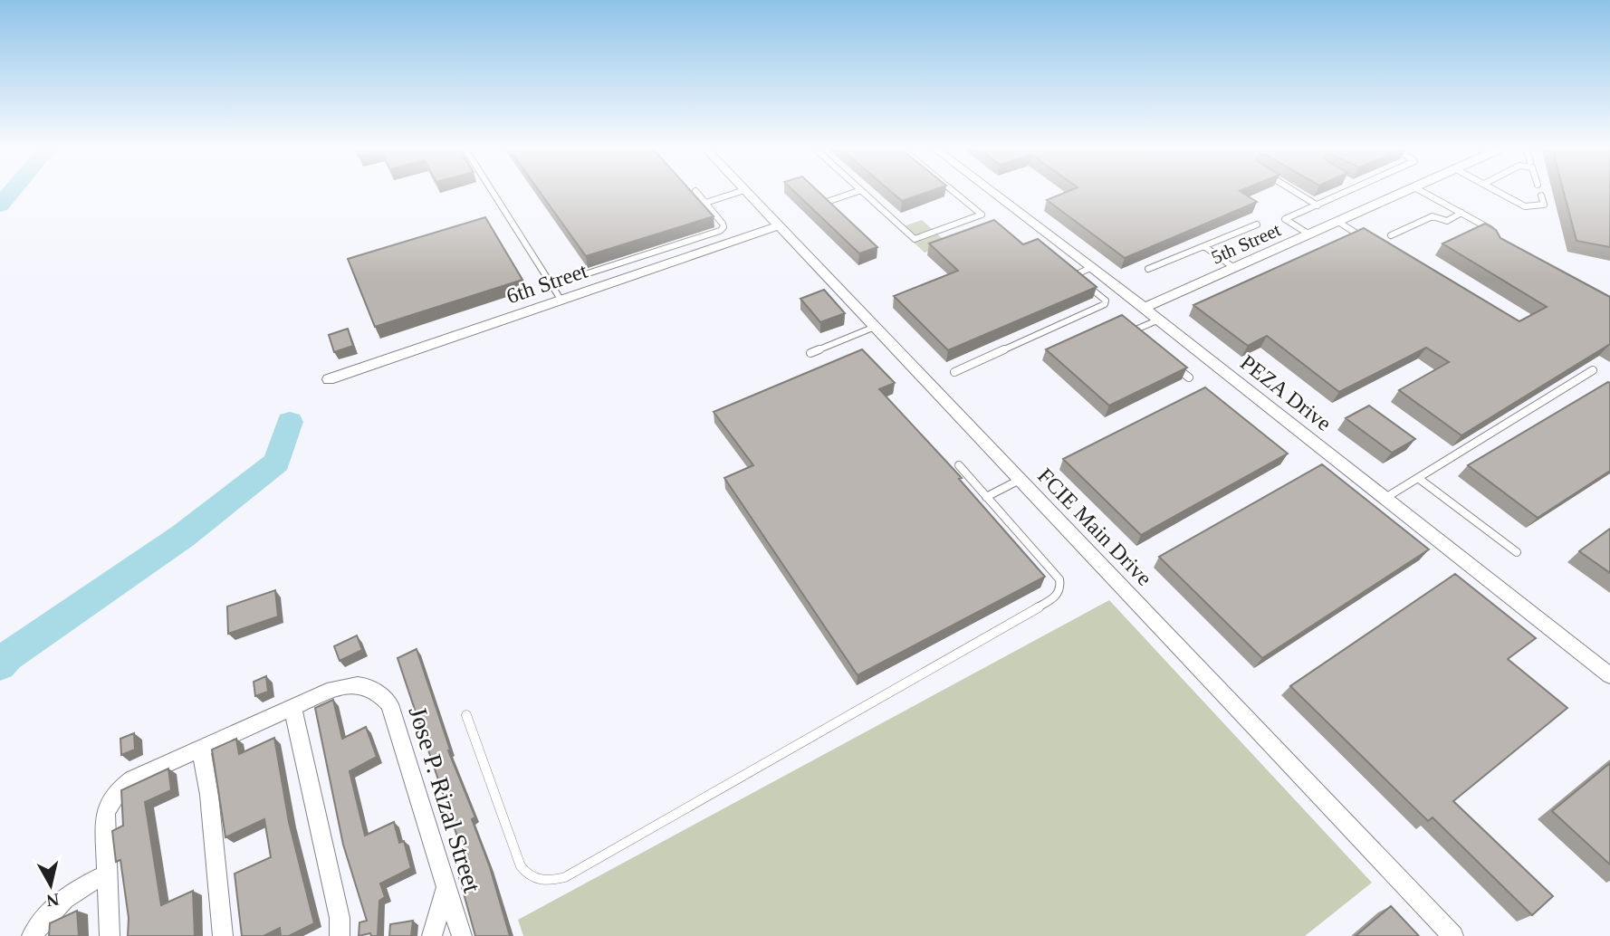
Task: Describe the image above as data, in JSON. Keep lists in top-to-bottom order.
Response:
{
  "streets": {
    "street": [
      "5th Street",
      "6th Street",
      "PEZA Drive",
      "FCIE Main Drive",
      "Jose P. Rizal Street"
    ]
  },
  "crossings": [
    ["5th Street", "PEZA Drive"],
    ["6th Street", "FCIE Main Drive"]
  ],
  "north": "bottom"
}
